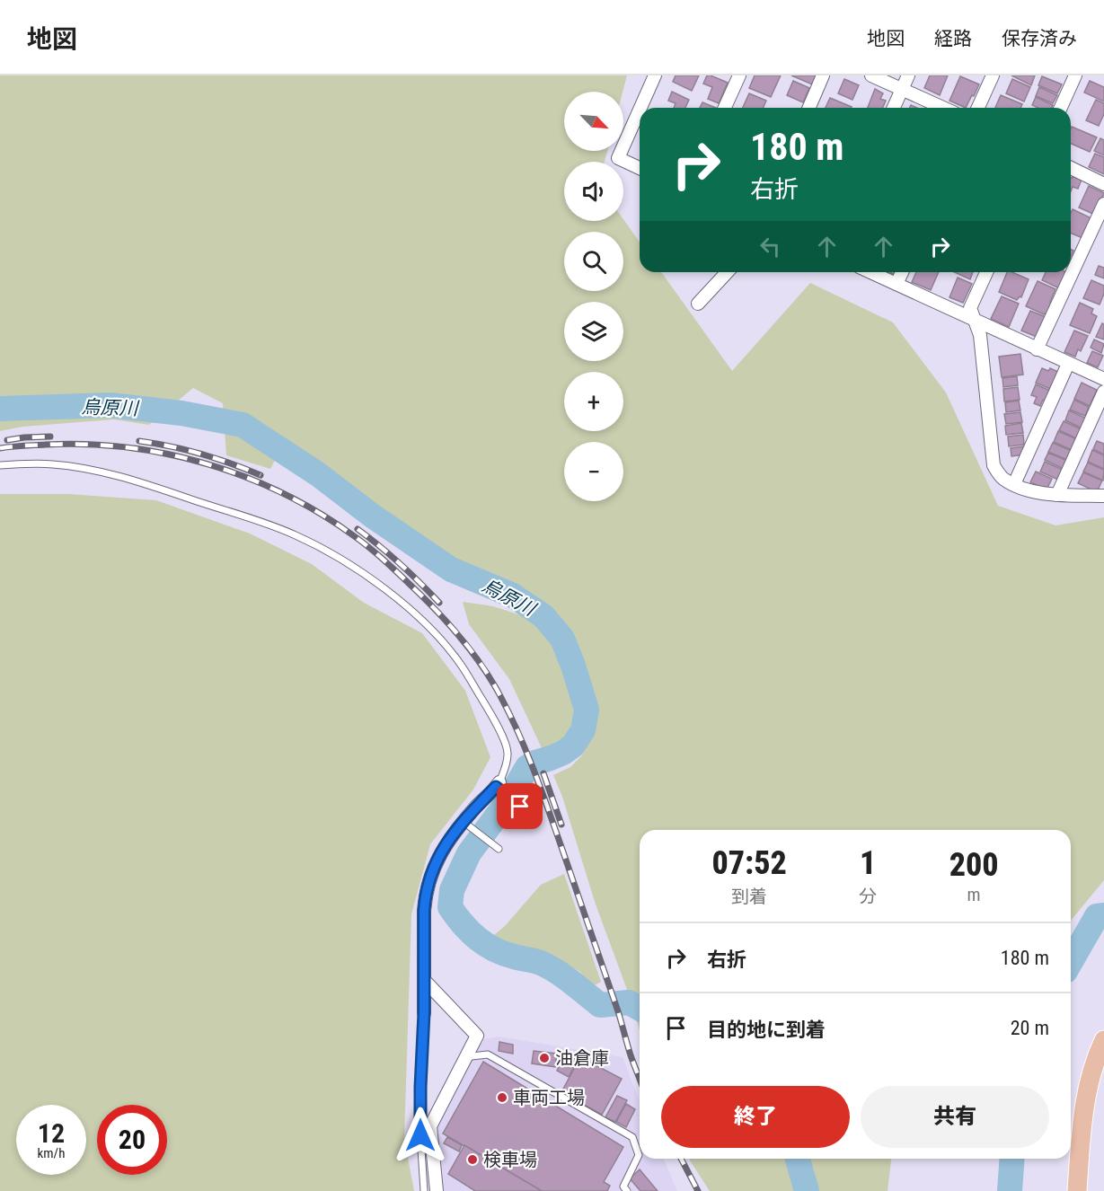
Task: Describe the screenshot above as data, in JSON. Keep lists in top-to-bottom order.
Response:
{
  "water": ["烏原川"],
  "places": ["油倉庫", "車両工場", "検車場"],
  "north": "bottom right",
  "page": {
    "header": "地図",
    "nav": ["地図", "経路", "保存済み"],
    "map_buttons": ["+", "−"],
    "turn": ["180 m", "右折"],
    "eta": [
      "07:52",
      "到着",
      "1",
      "分",
      "200",
      "m"
    ],
    "list": [
      {
        "name": "右折",
        "value": "180 m"
      },
      {
        "name": "目的地に到着",
        "value": "20 m"
      }
    ],
    "buttons": ["終了", "共有"],
    "speed": "12 km/h",
    "limit": "20"
  }
}
